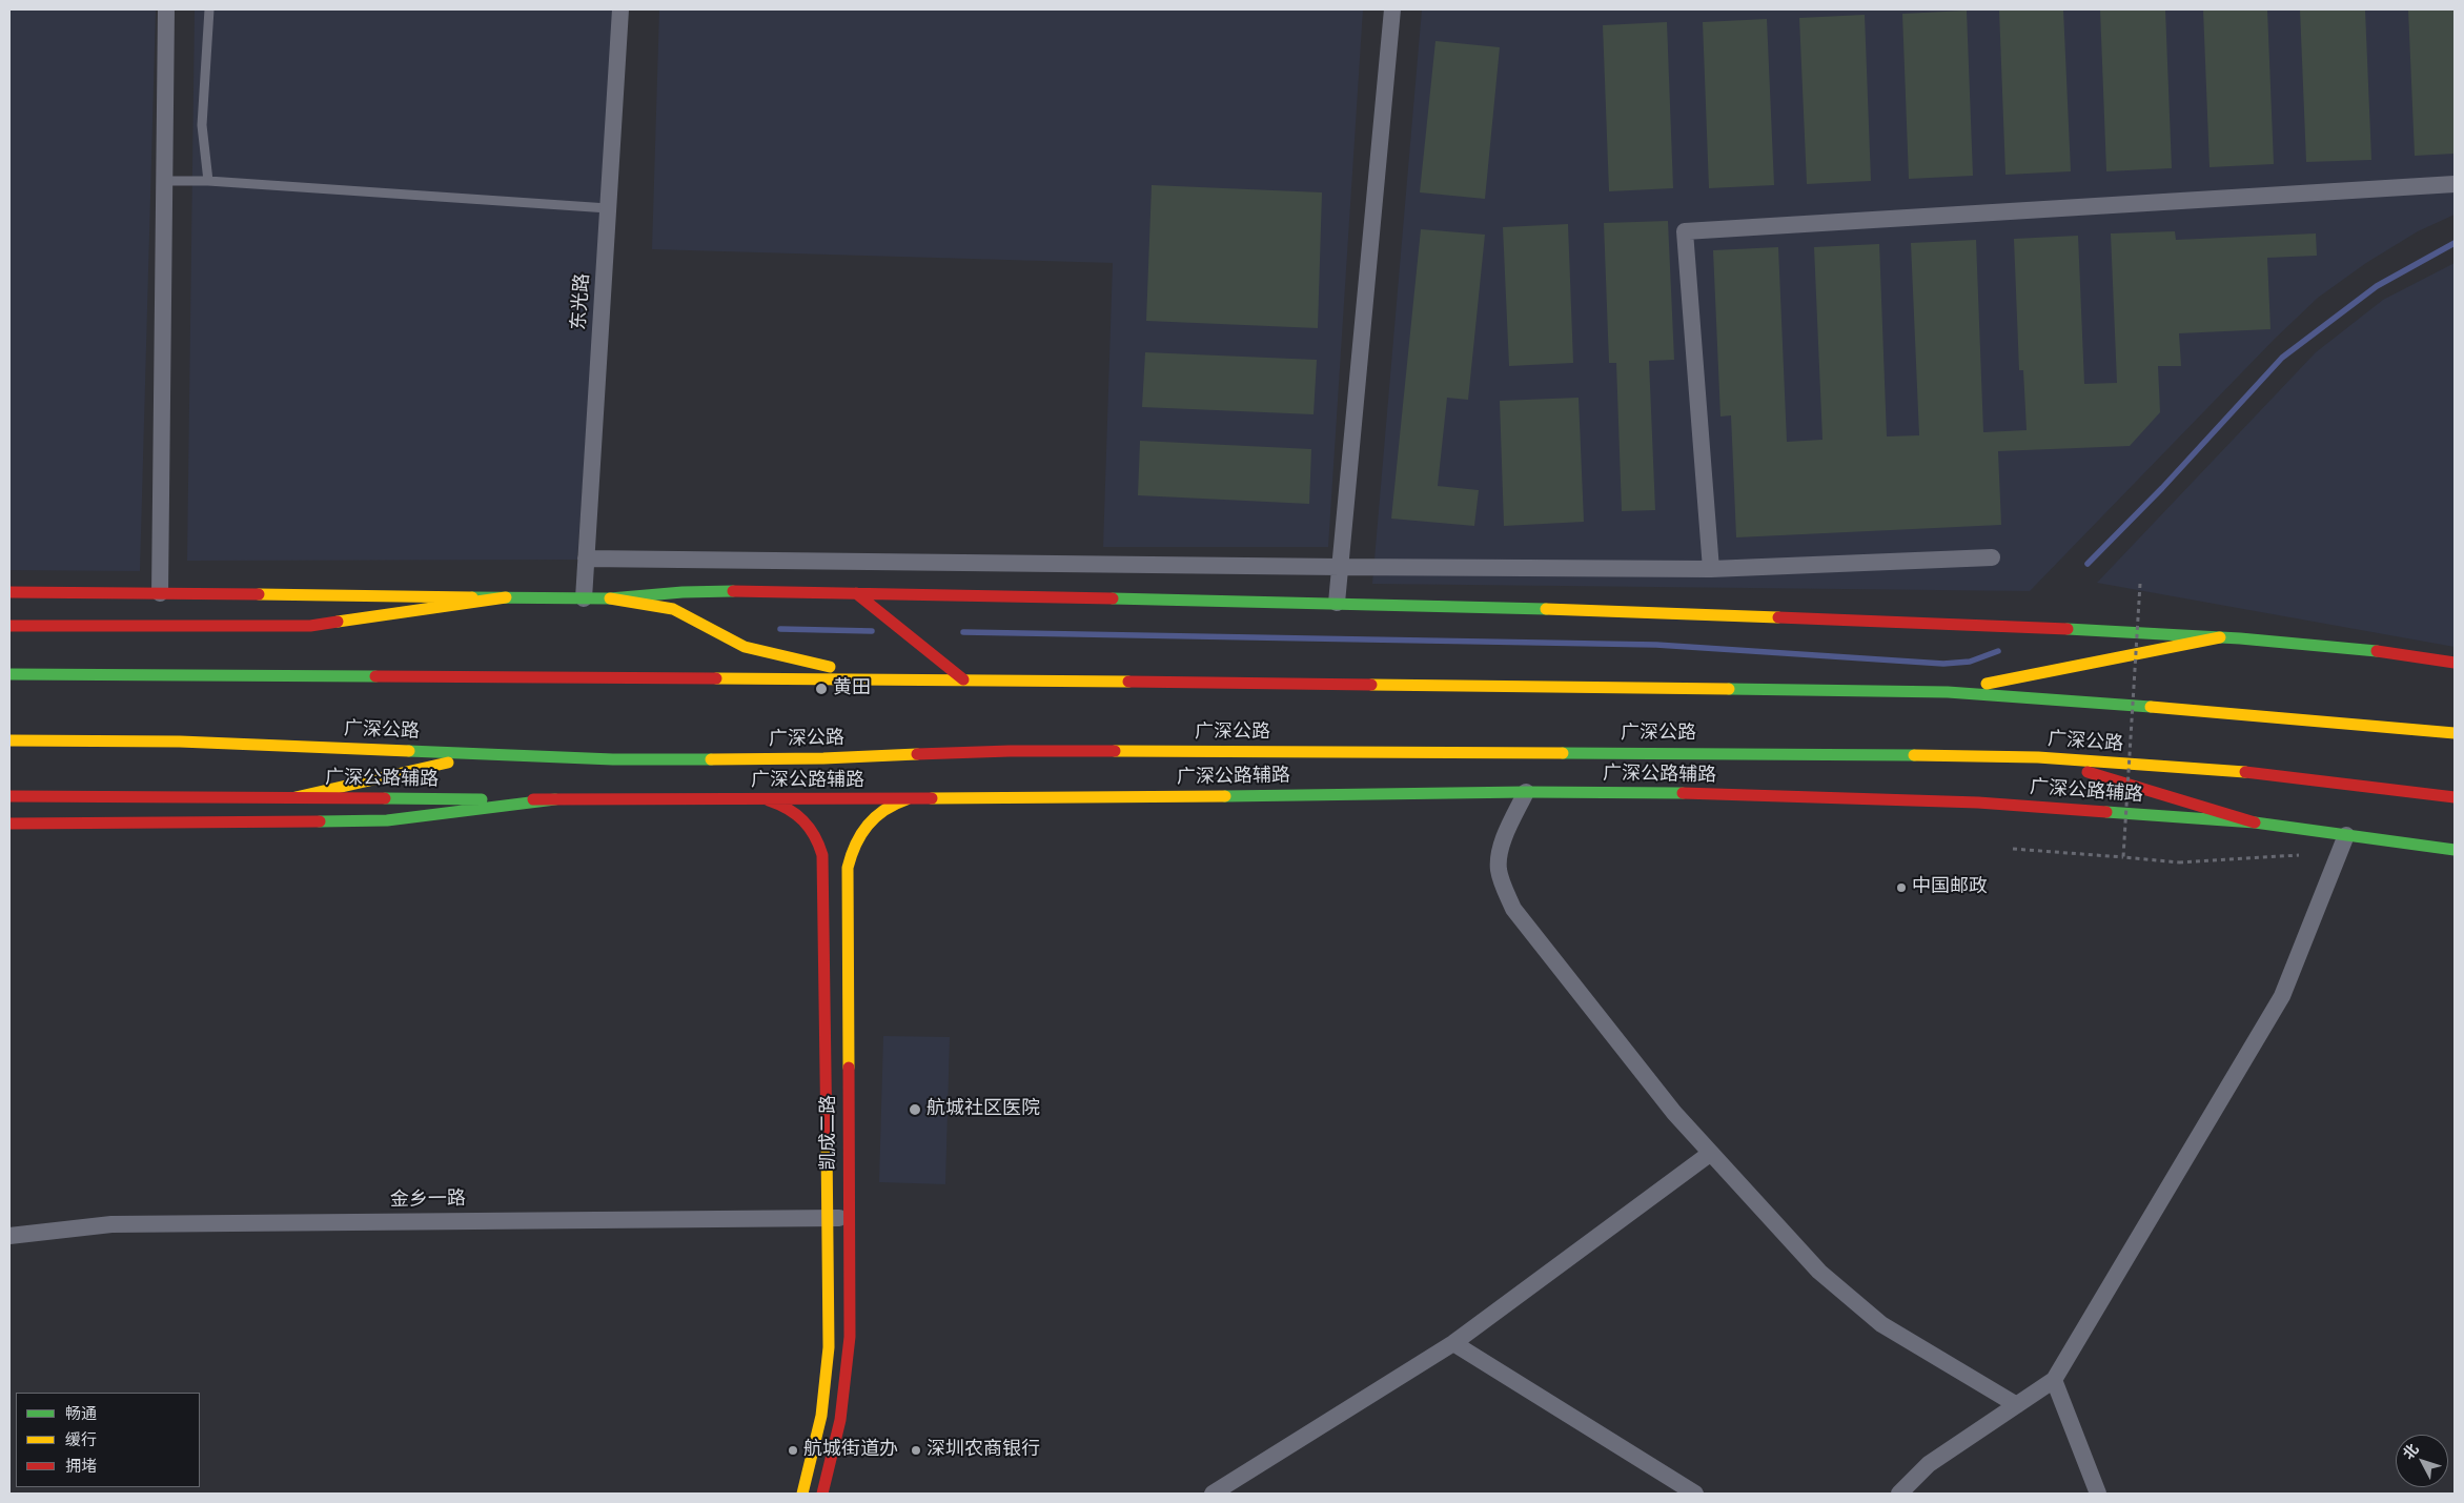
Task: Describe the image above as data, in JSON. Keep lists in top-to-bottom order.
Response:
{
  "streets": {
    "main road": ["广深公路", "广深公路辅路", "凯成二路"],
    "street": ["东光路", "金乡一路"]
  },
  "crossings": [
    ["广深公路辅路", "凯成二路"],
    ["凯成二路", "金乡一路"]
  ],
  "places": [
    "黄田",
    "中国邮政",
    "航城社区医院",
    "航城街道办",
    "深圳农商银行"
  ],
  "legend": ["畅通", "缓行", "拥堵"],
  "north": "top left"
}
